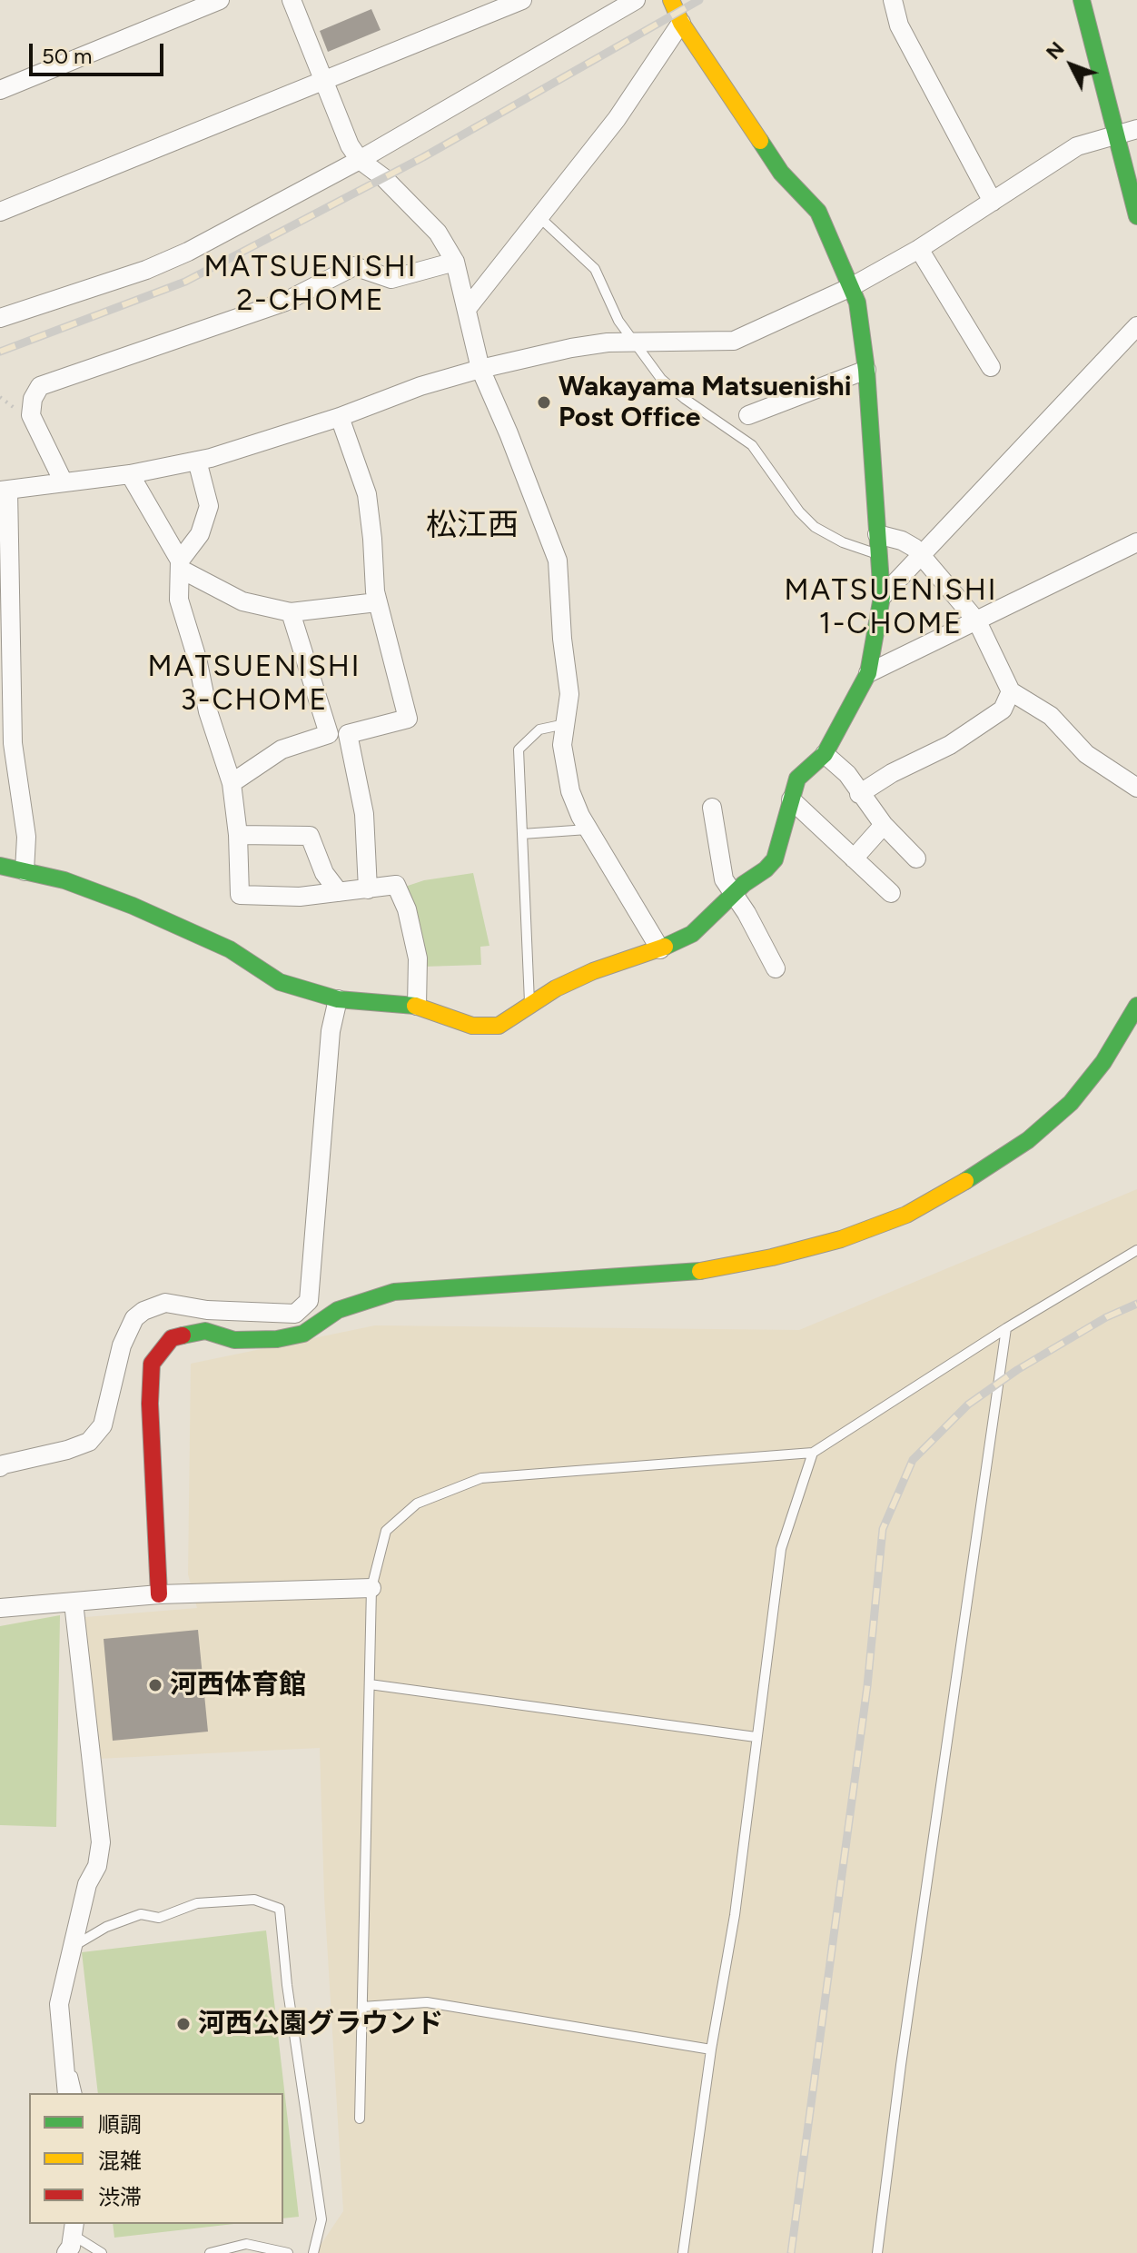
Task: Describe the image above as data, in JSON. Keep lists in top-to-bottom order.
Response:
{
  "districts": [
    "MATSUENISHI 2-CHOME",
    "松江西",
    "MATSUENISHI 1-CHOME",
    "MATSUENISHI 3-CHOME"
  ],
  "places": ["Wakayama Matsuenishi Post Office", "河西体育館", "河西公園グラウンド"],
  "legend": ["順調", "混雑", "渋滞"],
  "scale_bar": "50 m",
  "north": "top left"
}
